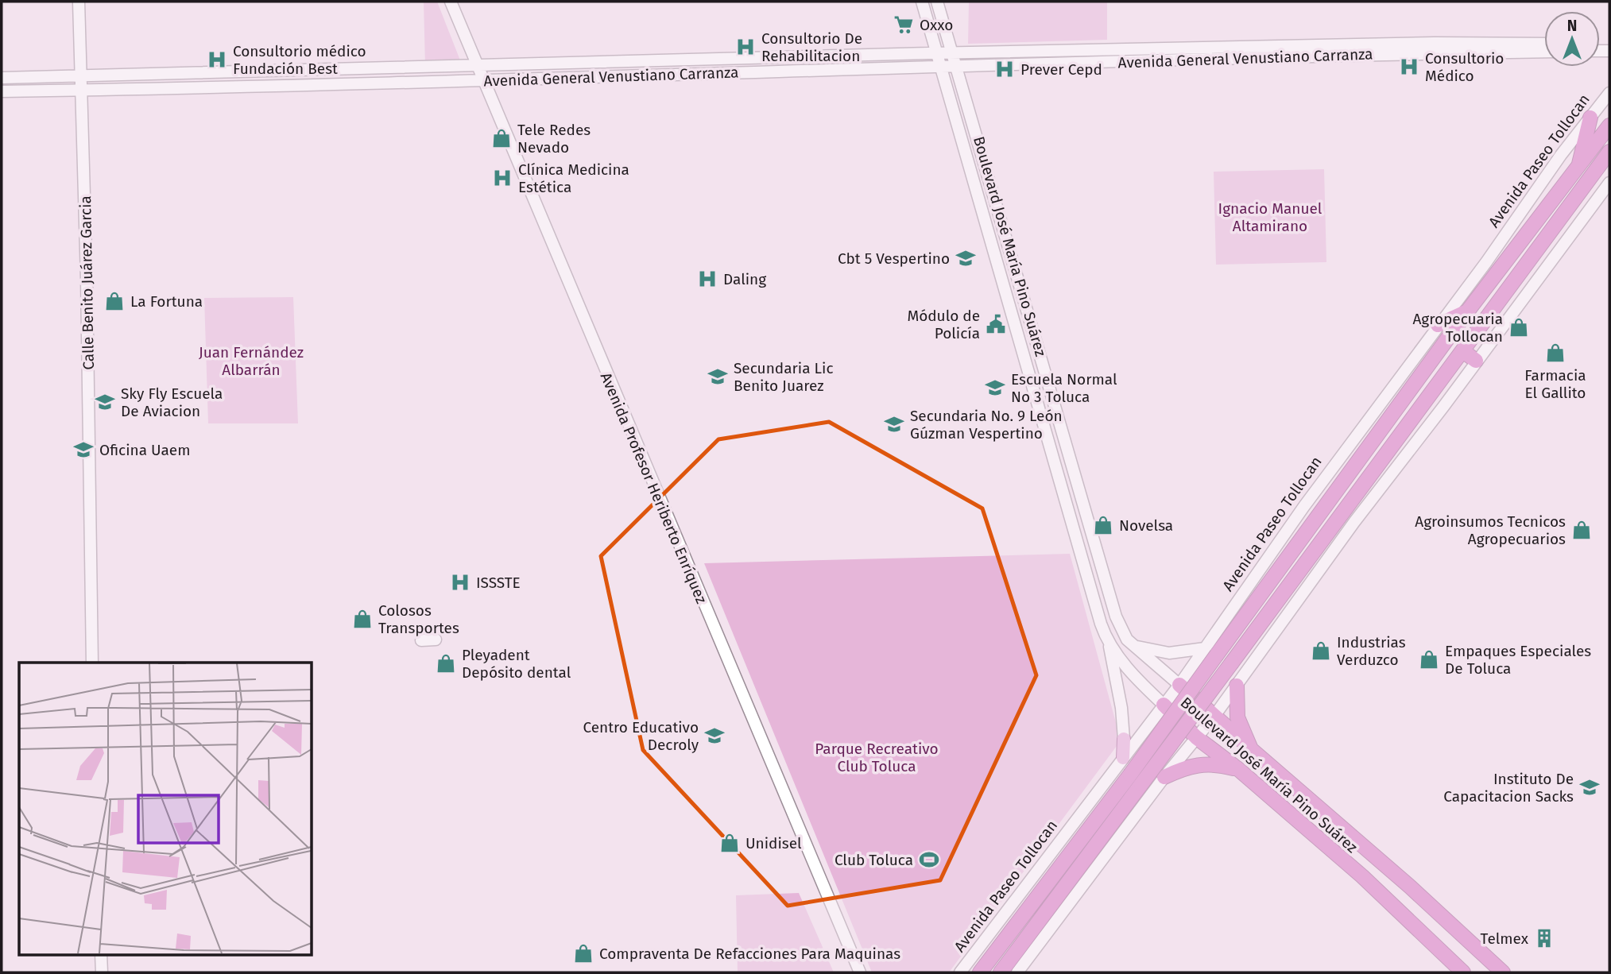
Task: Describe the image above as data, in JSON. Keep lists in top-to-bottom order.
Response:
{
  "streets": {
    "highway": ["Avenida Paseo Tollocan", "Boulevard José María Pino Suárez"],
    "main road": ["Avenida General Venustiano Carranza", "Calle Benito Juárez Garcia", "Avenida Profesor Heriberto Enríquez"]
  },
  "crossings": [
    ["Avenida General Venustiano Carranza", "Boulevard José María Pino Suárez"],
    ["Avenida General Venustiano Carranza", "Calle Benito Juárez Garcia"],
    ["Avenida General Venustiano Carranza", "Avenida Profesor Heriberto Enríquez"],
    ["Avenida Paseo Tollocan", "Boulevard José María Pino Suárez"]
  ],
  "parks": ["Ignacio Manuel Altamirano", "Juan Fernández Albarrán", "Parque Recreativo Club Toluca"],
  "places": {
    "supermarket": ["Oxxo"],
    "hospital": [
      "Consultorio De Rehabilitacion",
      "Consultorio médico Fundación Best",
      "Consultorio Médico",
      "Prever Cepd",
      "Clínica Medicina Estética",
      "Daling",
      "ISSSTE"
    ],
    "shop": [
      "Tele Redes Nevado",
      "La Fortuna",
      "Agropecuaria Tollocan",
      "Farmacia El Gallito",
      "Novelsa",
      "Agroinsumos Tecnicos Agropecuarios",
      "Colosos Transportes",
      "Industrias Verduzco",
      "Empaques Especiales De Toluca",
      "Pleyadent Depósito dental",
      "Unidisel",
      "Compraventa De Refacciones Para Maquinas"
    ],
    "school or university": [
      "Cbt 5 Vespertino",
      "Secundaria Lic Benito Juarez",
      "Escuela Normal No 3 Toluca",
      "Sky Fly Escuela De Aviacion",
      "Secundaria No. 9 León Gúzman Vespertino",
      "Oficina Uaem",
      "Centro Educativo Decroly",
      "Instituto De Capacitacion Sacks"
    ],
    "public building": ["Módulo de Policía"],
    "sports": ["Club Toluca"],
    "building": ["Telmex"]
  },
  "north": "top"
}
